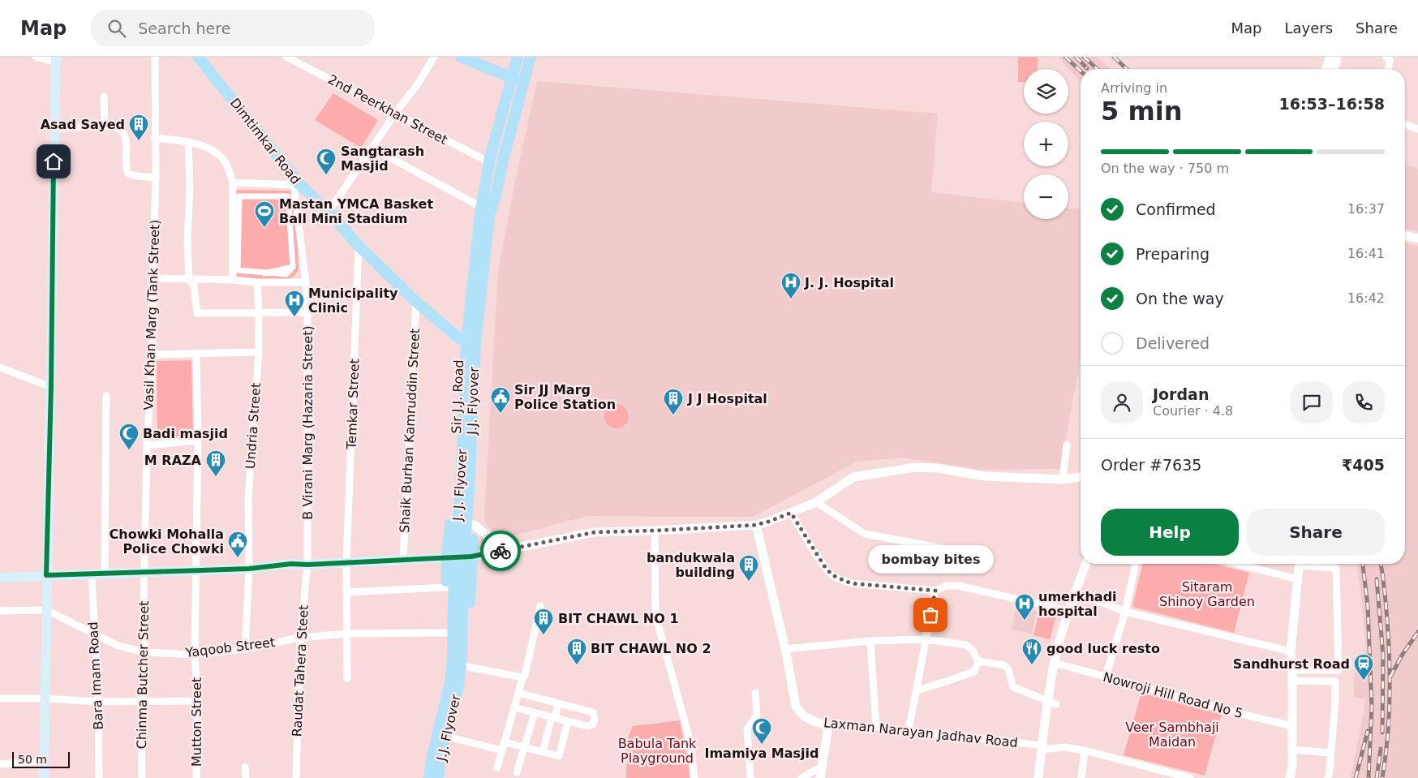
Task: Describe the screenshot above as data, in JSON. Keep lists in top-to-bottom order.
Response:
{
  "streets": {
    "main road": [
      "Dimtimkar Road",
      "Sir J.J. Road",
      "J.J. Flyover",
      "J. J. Flyover"
    ],
    "street": [
      "2nd Peerkhan Street",
      "Vasil Khan Marg (Tank Street)",
      "Temkar Street",
      "B Virani Marg (Hazaria Street)",
      "Undria Street",
      "Shaik Burhan Kamruddin Street",
      "Yaqoob Street",
      "Raudat Tahera Steet",
      "Chinma Butcher Street",
      "Bara Imam Road",
      "Nowroji Hill Road No 5",
      "Mutton Street",
      "Laxman Narayan Jadhav Road"
    ]
  },
  "crossings": [
    ["Dimtimkar Road", "Sir J.J. Road"],
    ["Dimtimkar Road", "J.J. Flyover"],
    ["Dimtimkar Road", "Temkar Street"],
    ["Dimtimkar Road", "B Virani Marg (Hazaria Street)"],
    ["Dimtimkar Road", "Shaik Burhan Kamruddin Street"],
    ["Dimtimkar Road", "J. J. Flyover"],
    ["Vasil Khan Marg (Tank Street)", "Chinma Butcher Street"],
    ["Sir J.J. Road", "J.J. Flyover"],
    ["Sir J.J. Road", "J. J. Flyover"],
    ["Sir J.J. Road", "Yaqoob Street"],
    ["J.J. Flyover", "J. J. Flyover"],
    ["Temkar Street", "Yaqoob Street"],
    ["B Virani Marg (Hazaria Street)", "Raudat Tahera Steet"],
    ["Undria Street", "Yaqoob Street"],
    ["Yaqoob Street", "Raudat Tahera Steet"],
    ["Yaqoob Street", "Chinma Butcher Street"],
    ["Yaqoob Street", "Bara Imam Road"],
    ["Yaqoob Street", "Mutton Street"]
  ],
  "parks": ["Sitaram Shinoy Garden", "Veer Sambhaji Maidan", "Babula Tank Playground"],
  "places": {
    "building": [
      "Asad Sayed",
      "J J Hospital",
      "M RAZA",
      "bandukwala building",
      "BIT CHAWL NO 1",
      "BIT CHAWL NO 2"
    ],
    "mosque": ["Sangtarash Masjid", "Badi masjid", "Imamiya Masjid"],
    "sports": ["Mastan YMCA Basket Ball Mini Stadium"],
    "hospital": ["J. J. Hospital", "Municipality Clinic", "umerkhadi hospital"],
    "public building": ["Sir JJ Marg Police Station", "Chowki Mohalla Police Chowki"],
    "other": ["bombay bites"],
    "restaurant": ["good luck resto"],
    "station": ["Sandhurst Road"]
  },
  "scale_bar": "50 m",
  "page": {
    "header": "Map",
    "search": "Search here",
    "nav": ["Map", "Layers", "Share"],
    "map_buttons": ["+", "−"],
    "heading": ["5 min", "Arriving in", "16:53–16:58"],
    "panel": [
      "Jordan",
      "Courier · 4.8",
      "Order #7635",
      "₹405"
    ],
    "bar": "On the way · 750 m",
    "list": [
      ["Confirmed", "16:37"],
      ["Preparing", "16:41"],
      ["On the way", "16:42"],
      "Delivered"
    ],
    "buttons": ["Help", "Share"],
    "bubble": "bombay bites",
    "scale": "50 m"
  }
}
